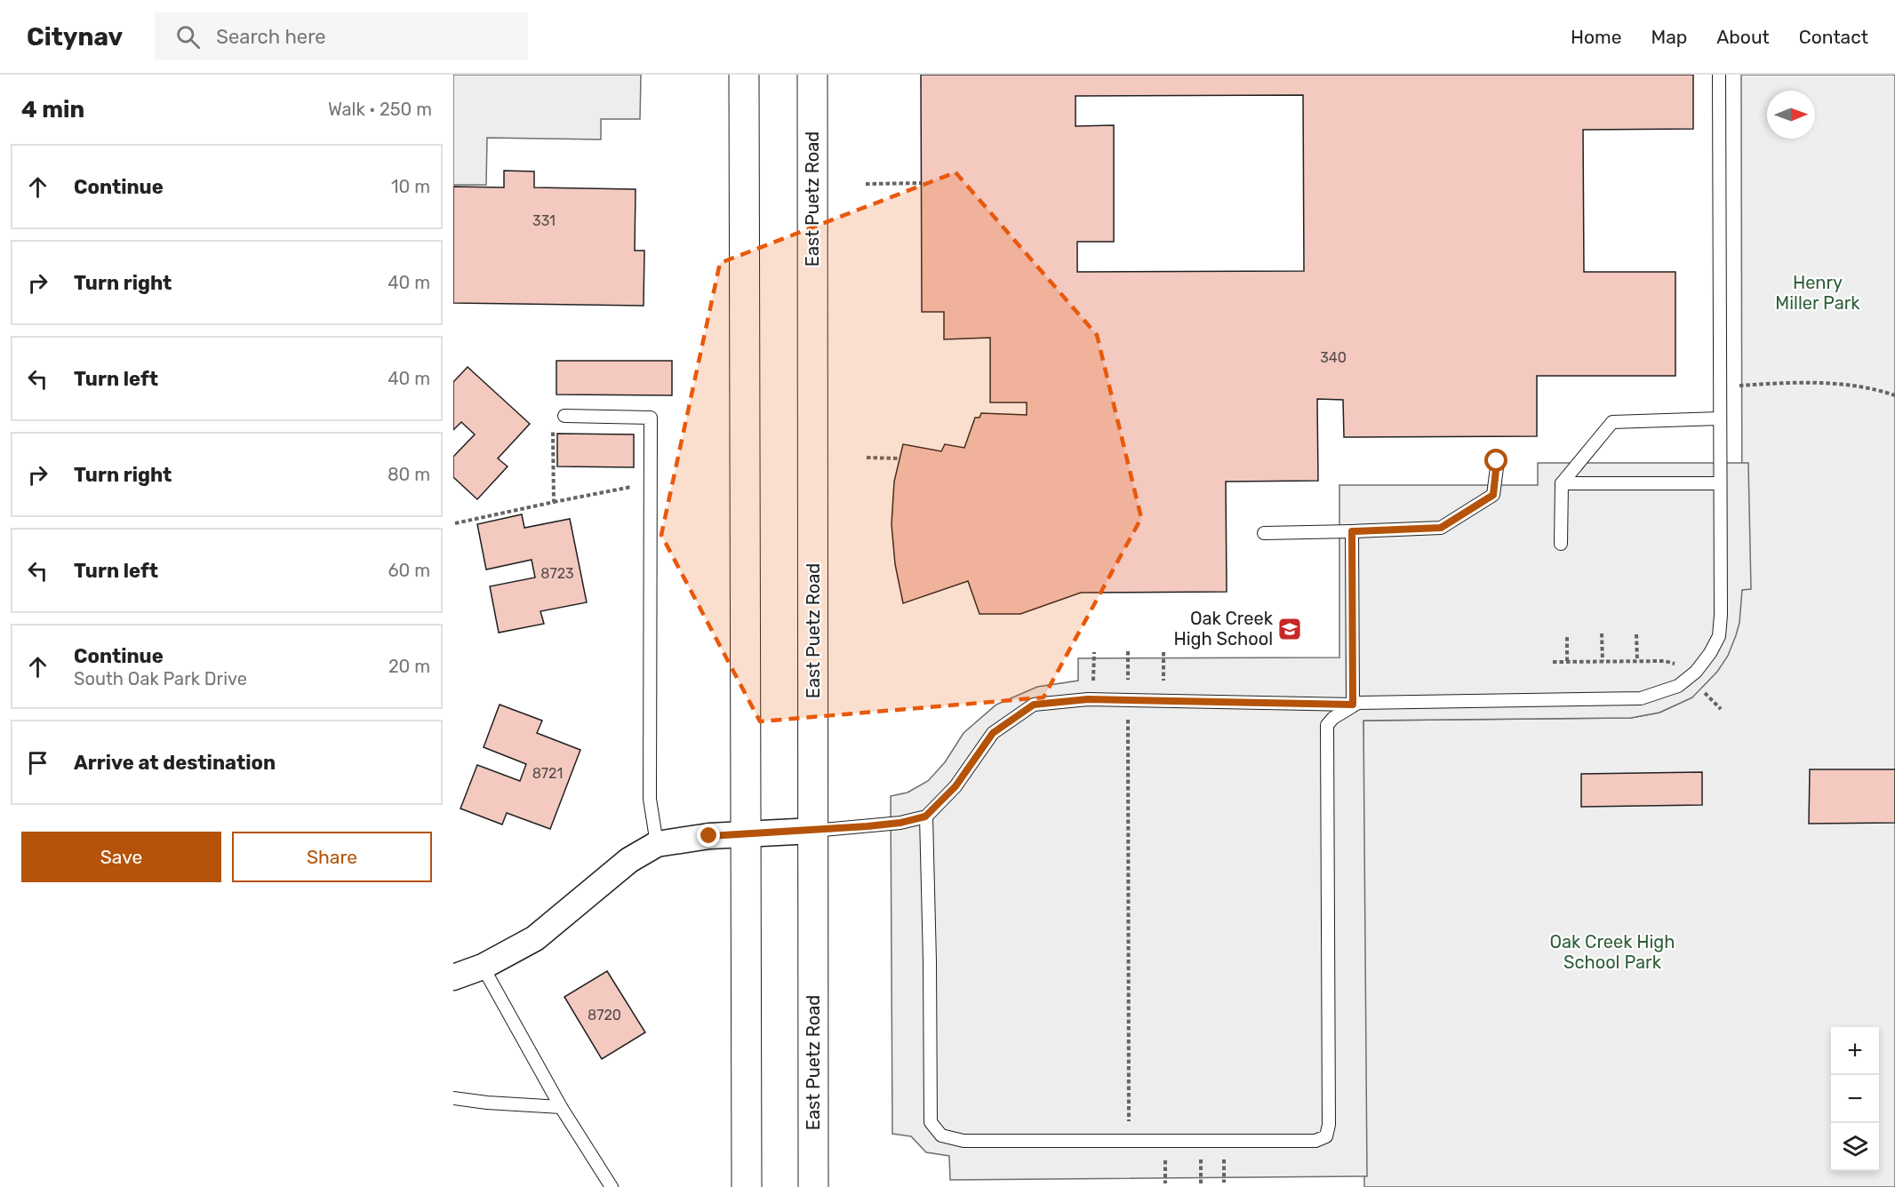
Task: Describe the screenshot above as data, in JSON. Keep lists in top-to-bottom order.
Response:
{
  "streets": {
    "street": ["East Puetz Road"]
  },
  "parks": ["Henry Miller Park", "Oak Creek High School Park"],
  "places": {
    "school or university": ["Oak Creek High School"]
  },
  "house_numbers": [
    "331",
    "340",
    "8723",
    "8721",
    "8720"
  ],
  "north": "right",
  "page": {
    "header": "Citynav",
    "search": "Search here",
    "nav": [
      "Home",
      "Map",
      "About",
      "Contact"
    ],
    "heading": ["4 min", "Walk · 250 m"],
    "list": [
      ["Continue", "10 m"],
      ["Turn right", "40 m"],
      ["Turn left", "40 m"],
      ["Turn right", "80 m"],
      ["Turn left", "60 m"],
      ["Continue", "South Oak Park Drive", "20 m"],
      "Arrive at destination"
    ],
    "buttons": ["Save", "Share"],
    "map_buttons": ["+", "−"]
  }
}
